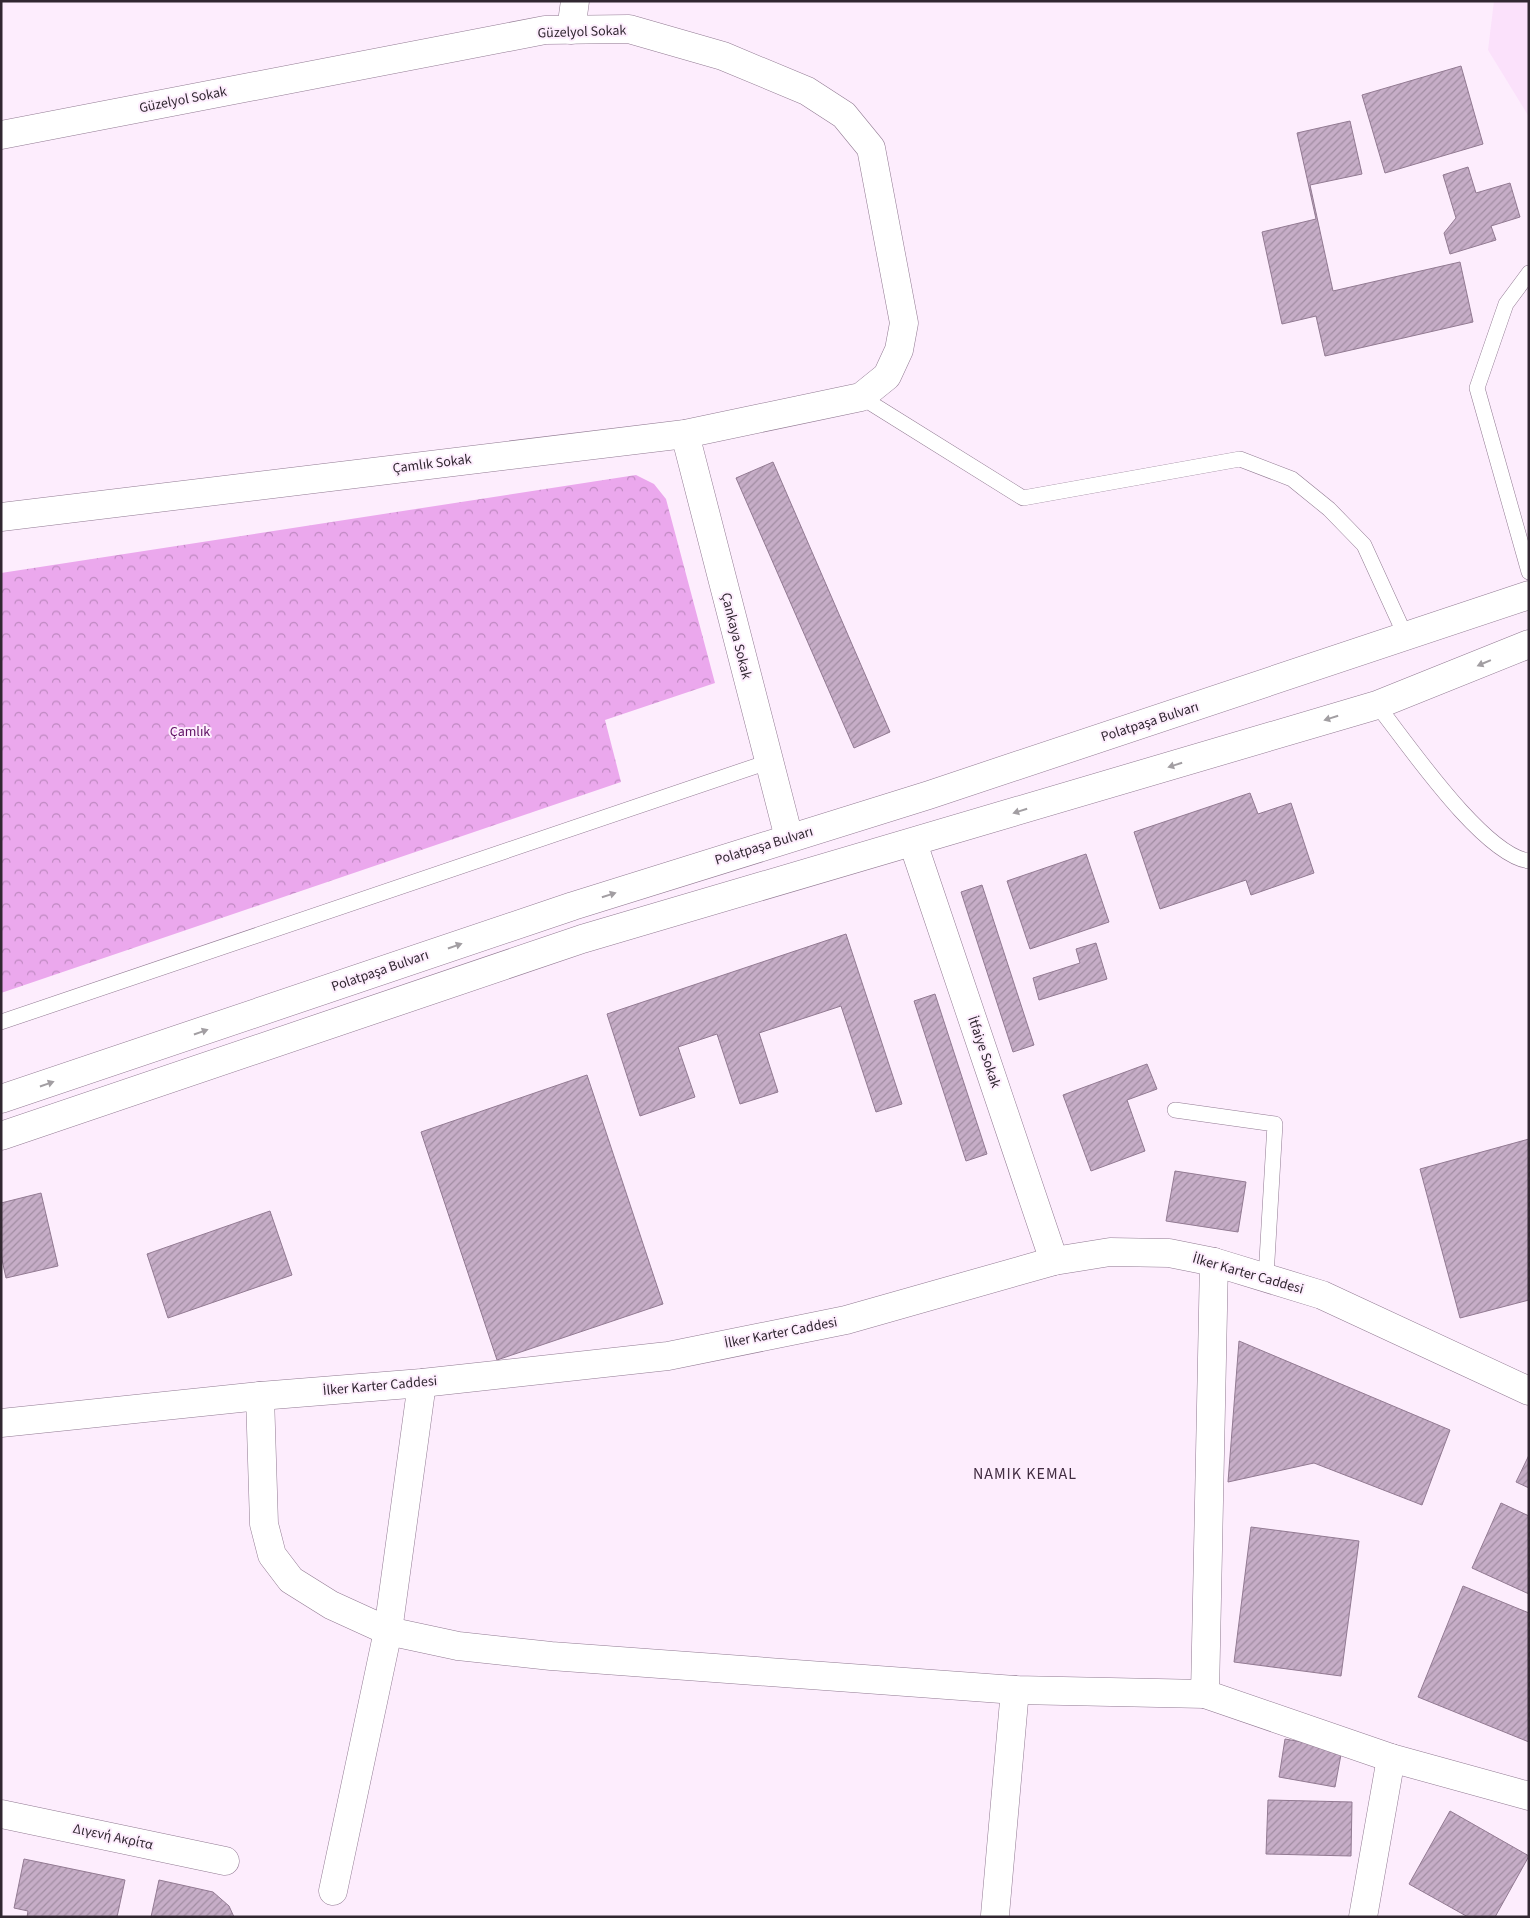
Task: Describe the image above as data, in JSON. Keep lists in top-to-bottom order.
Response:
{
  "streets": {
    "street": [
      "Güzelyol Sokak",
      "Çamlık Sokak",
      "Çankaya Sokak",
      "Polatpaşa Bulvarı",
      "İtfaiye Sokak",
      "İlker Karter Caddesi",
      "Διγενή Ακρίτα"
    ]
  },
  "crossings": [
    ["Güzelyol Sokak", "Çamlık Sokak"],
    ["Çamlık Sokak", "Çankaya Sokak"],
    ["Çankaya Sokak", "Polatpaşa Bulvarı"],
    ["İtfaiye Sokak", "İlker Karter Caddesi"]
  ],
  "districts": ["NAMIK KEMAL"],
  "parks": ["Çamlık"]
}
